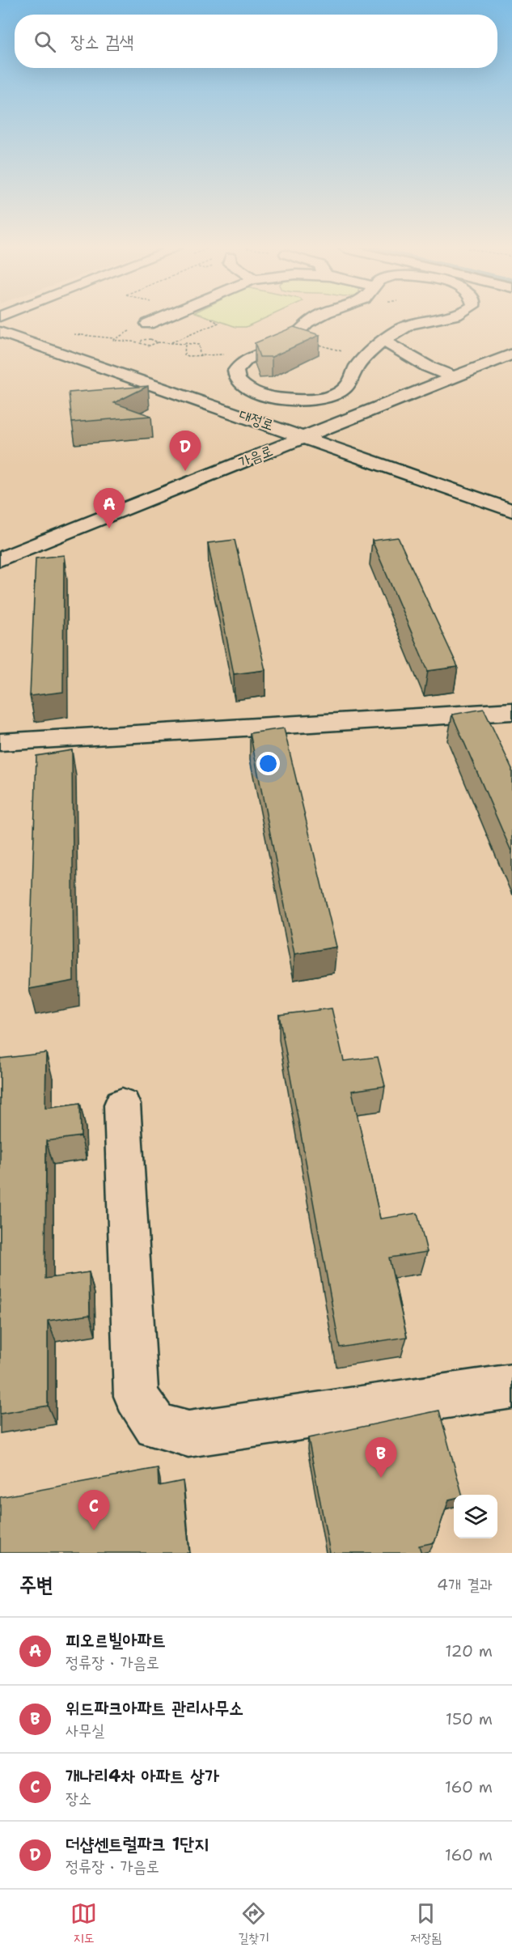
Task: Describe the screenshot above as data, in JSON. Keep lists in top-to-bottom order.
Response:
{
  "streets": {
    "street": ["대정로", "가음로"]
  },
  "crossings": [
    ["대정로", "가음로"]
  ],
  "page": {
    "search": "장소 검색",
    "pins": [
      "D",
      "A",
      "B",
      "C"
    ],
    "heading": ["주변", "4개 결과"],
    "list": [
      {
        "mark": "A",
        "name": "피오르빌아파트",
        "note": "정류장 · 가음로",
        "value": "120 m"
      },
      {
        "mark": "B",
        "name": "위드파크아파트 관리사무소",
        "note": "사무실",
        "value": "150 m"
      },
      {
        "mark": "C",
        "name": "개나리4차 아파트 상가",
        "note": "장소",
        "value": "160 m"
      },
      {
        "mark": "D",
        "name": "더샵센트럴파크 1단지",
        "note": "정류장 · 가음로",
        "value": "160 m"
      }
    ],
    "nav": ["지도", "길찾기", "저장됨"]
  }
}
